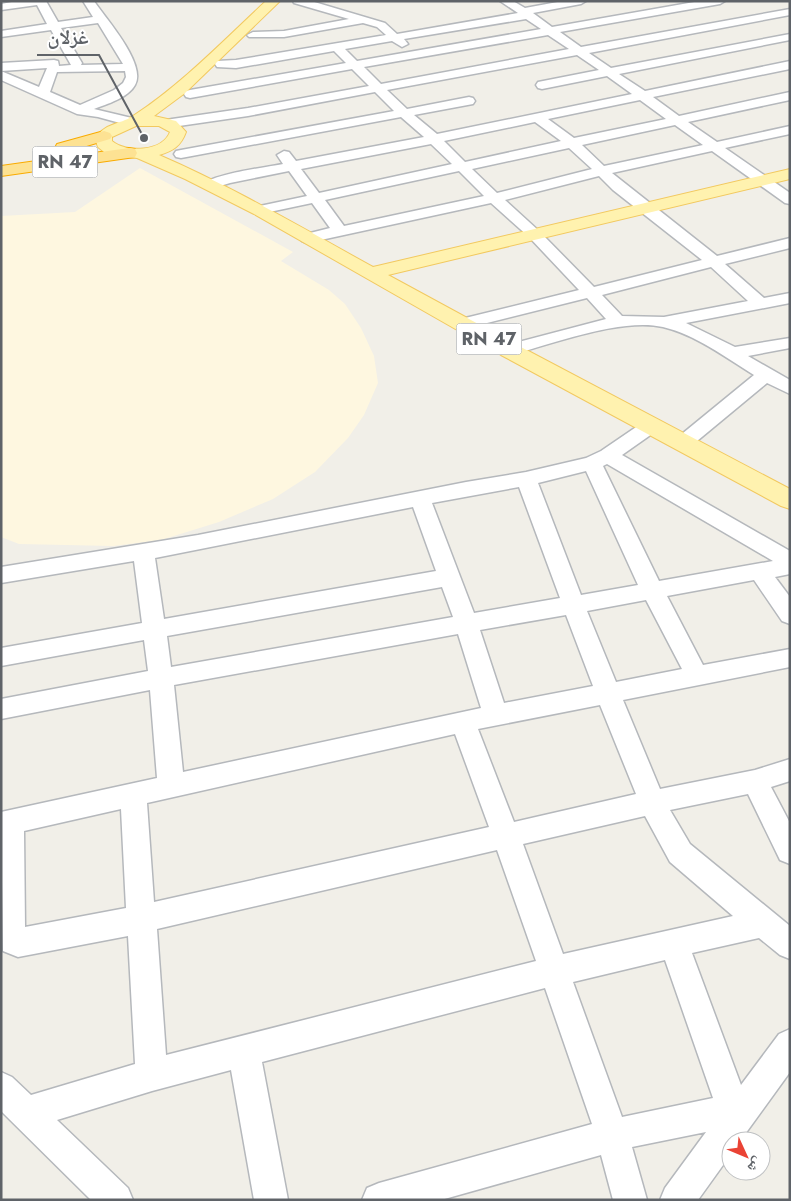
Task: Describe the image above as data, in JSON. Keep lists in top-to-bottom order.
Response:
{
  "streets": {
    "highway": ["RN 47"]
  },
  "places": ["غزلان"],
  "north": "bottom right"
}
